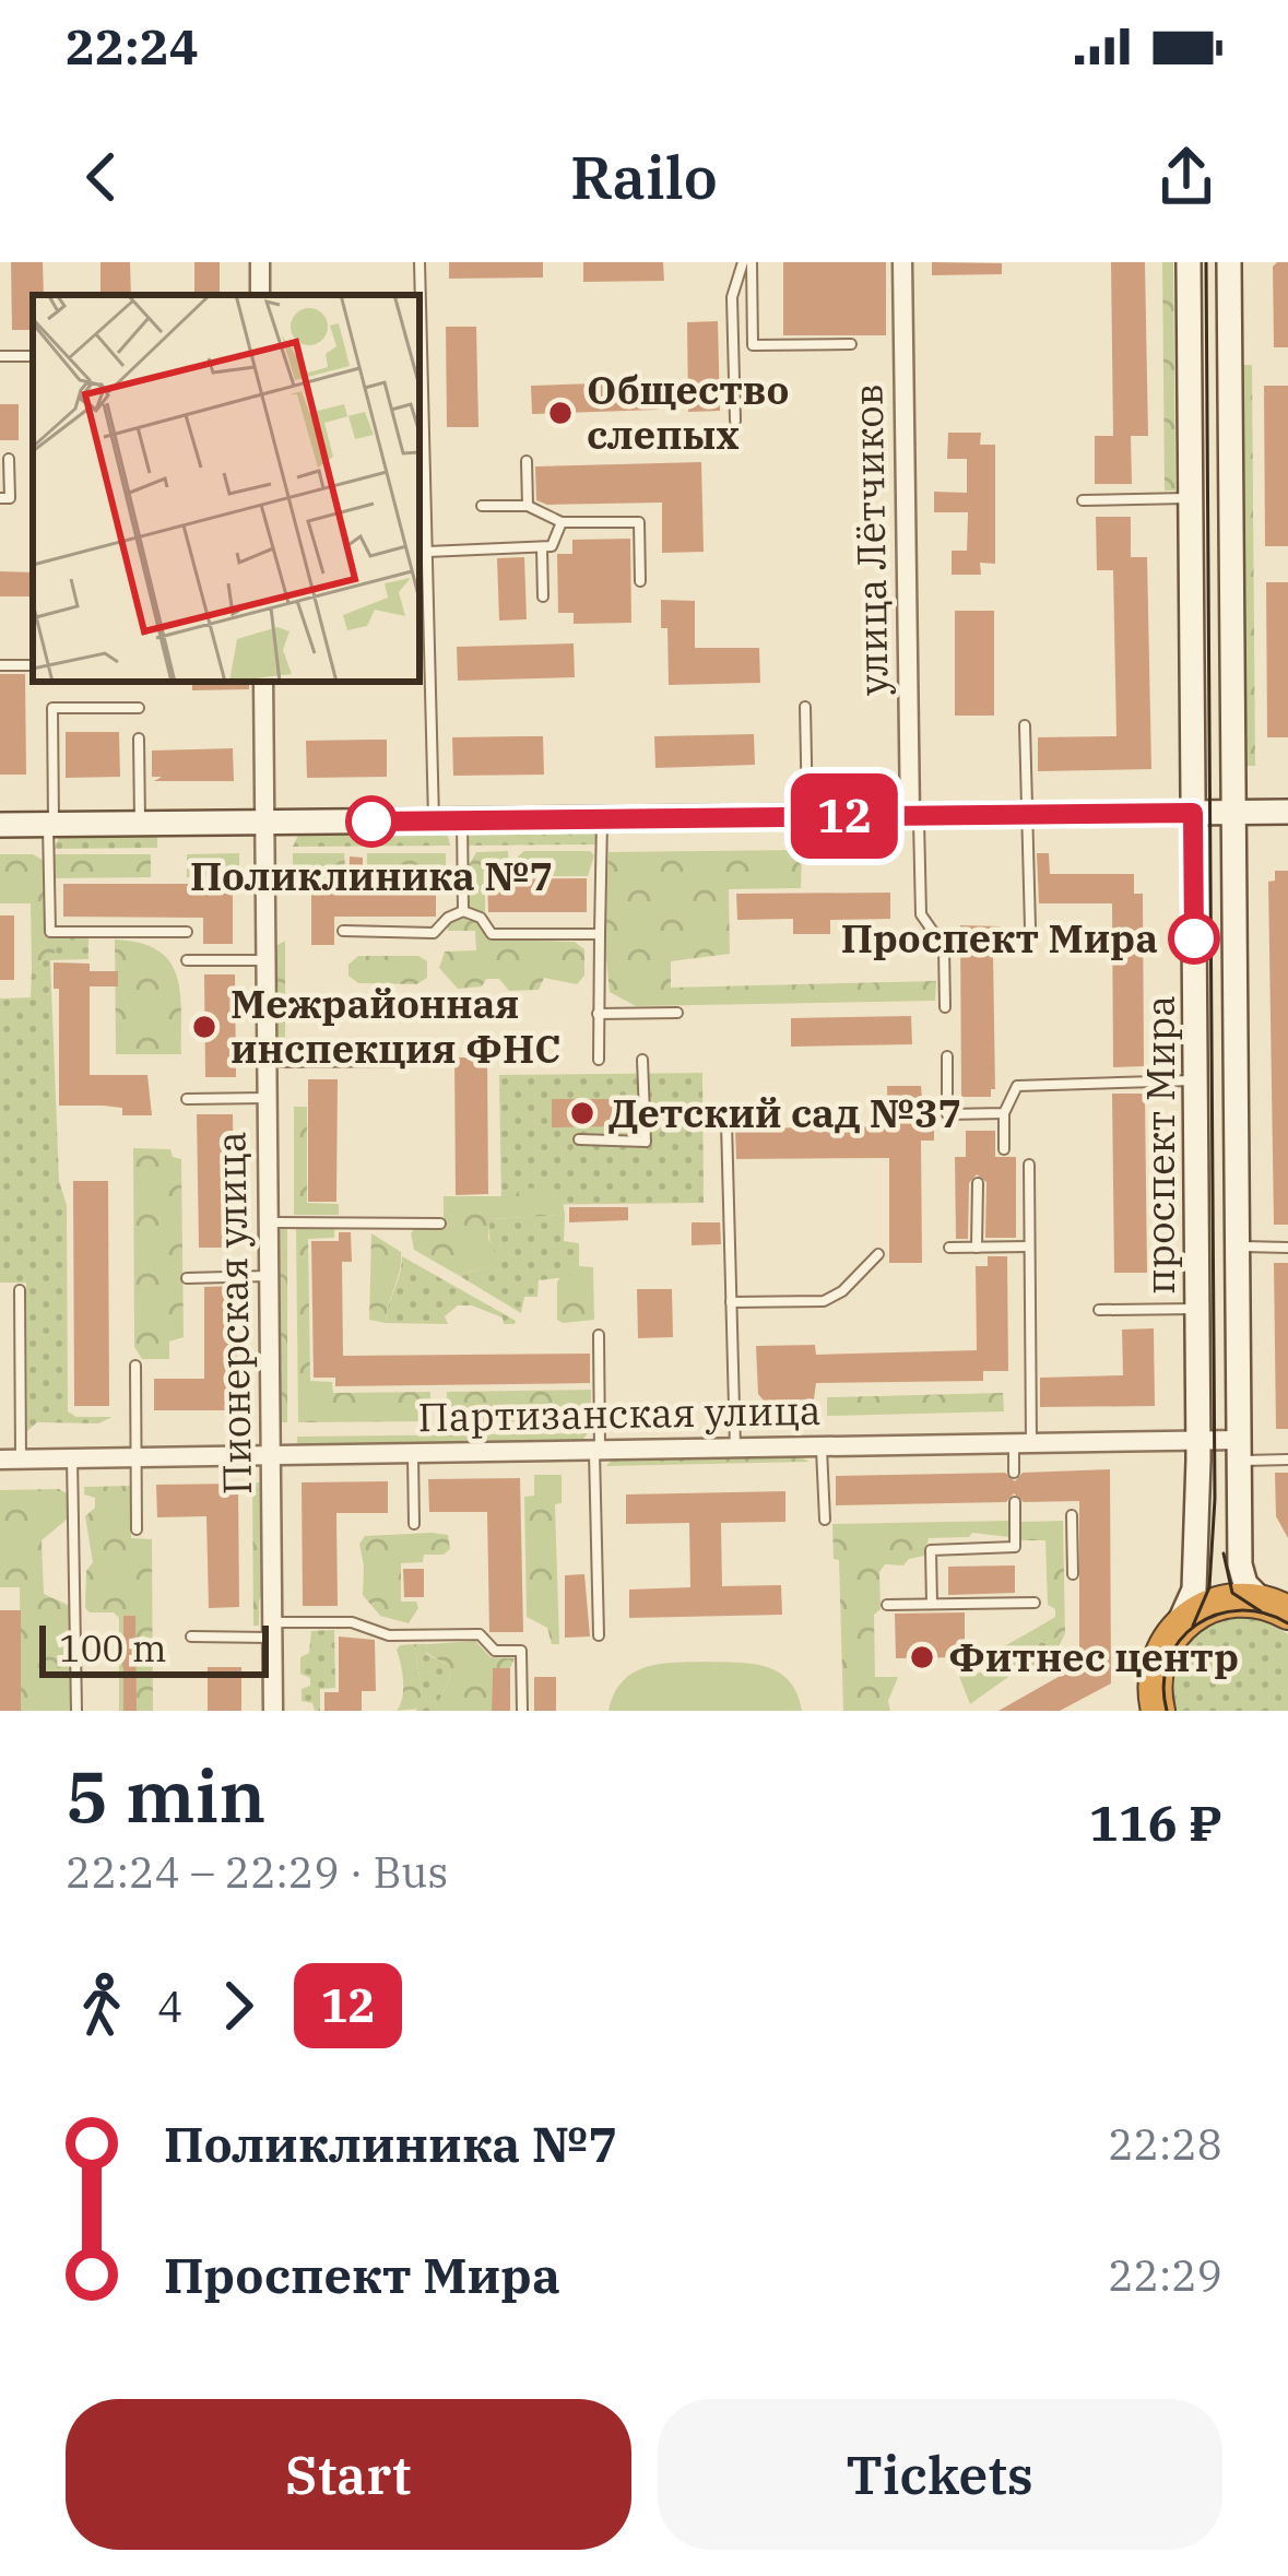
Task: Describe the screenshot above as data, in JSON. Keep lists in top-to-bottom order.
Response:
{
  "streets": {
    "main road": ["проспект Мира"],
    "street": ["улица Лётчиков", "Пионерская улица", "Партизанская улица"]
  },
  "crossings": [
    ["проспект Мира", "Партизанская улица"],
    ["Пионерская улица", "Партизанская улица"]
  ],
  "places": [
    "Общество слепых",
    "Поликлиника №7",
    "Проспект Мира",
    "Межрайонная инспекция ФНС",
    "Детский сад №37",
    "Фитнес центр"
  ],
  "lines": ["bus line 12"],
  "scale_bar": "100 m",
  "page": {
    "status": "22:24",
    "header": "Railo",
    "on_map": "12",
    "scale": "100 m",
    "heading": ["5 min", "22:24 – 22:29 · Bus", "116 ₽"],
    "legs": ["4", "12"],
    "list": [
      {
        "name": "Поликлиника №7",
        "value": "22:28"
      },
      {
        "name": "Проспект Мира",
        "value": "22:29"
      }
    ],
    "buttons": ["Start", "Tickets"]
  }
}
